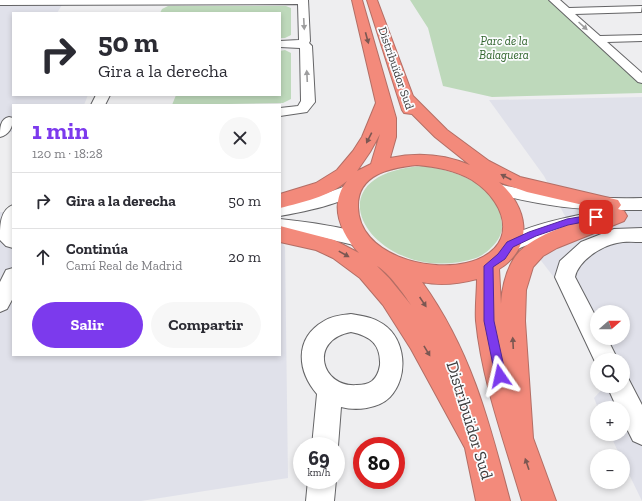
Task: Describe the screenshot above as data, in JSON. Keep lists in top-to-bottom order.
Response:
{
  "streets": {
    "highway": ["Distribuïdor Sud"]
  },
  "parks": ["Parc de la Balaguera"],
  "north": "right",
  "page": {
    "turn": ["50 m", "Gira a la derecha"],
    "heading": ["1 min", "120 m · 18:28"],
    "list": [
      {
        "name": "Gira a la derecha",
        "value": "50 m"
      },
      {
        "name": "Continúa",
        "note": "Camí Real de Madrid",
        "value": "20 m"
      }
    ],
    "buttons": ["Salir", "Compartir"],
    "map_buttons": ["+", "−"],
    "speed": "69 km/h",
    "limit": "80"
  }
}
